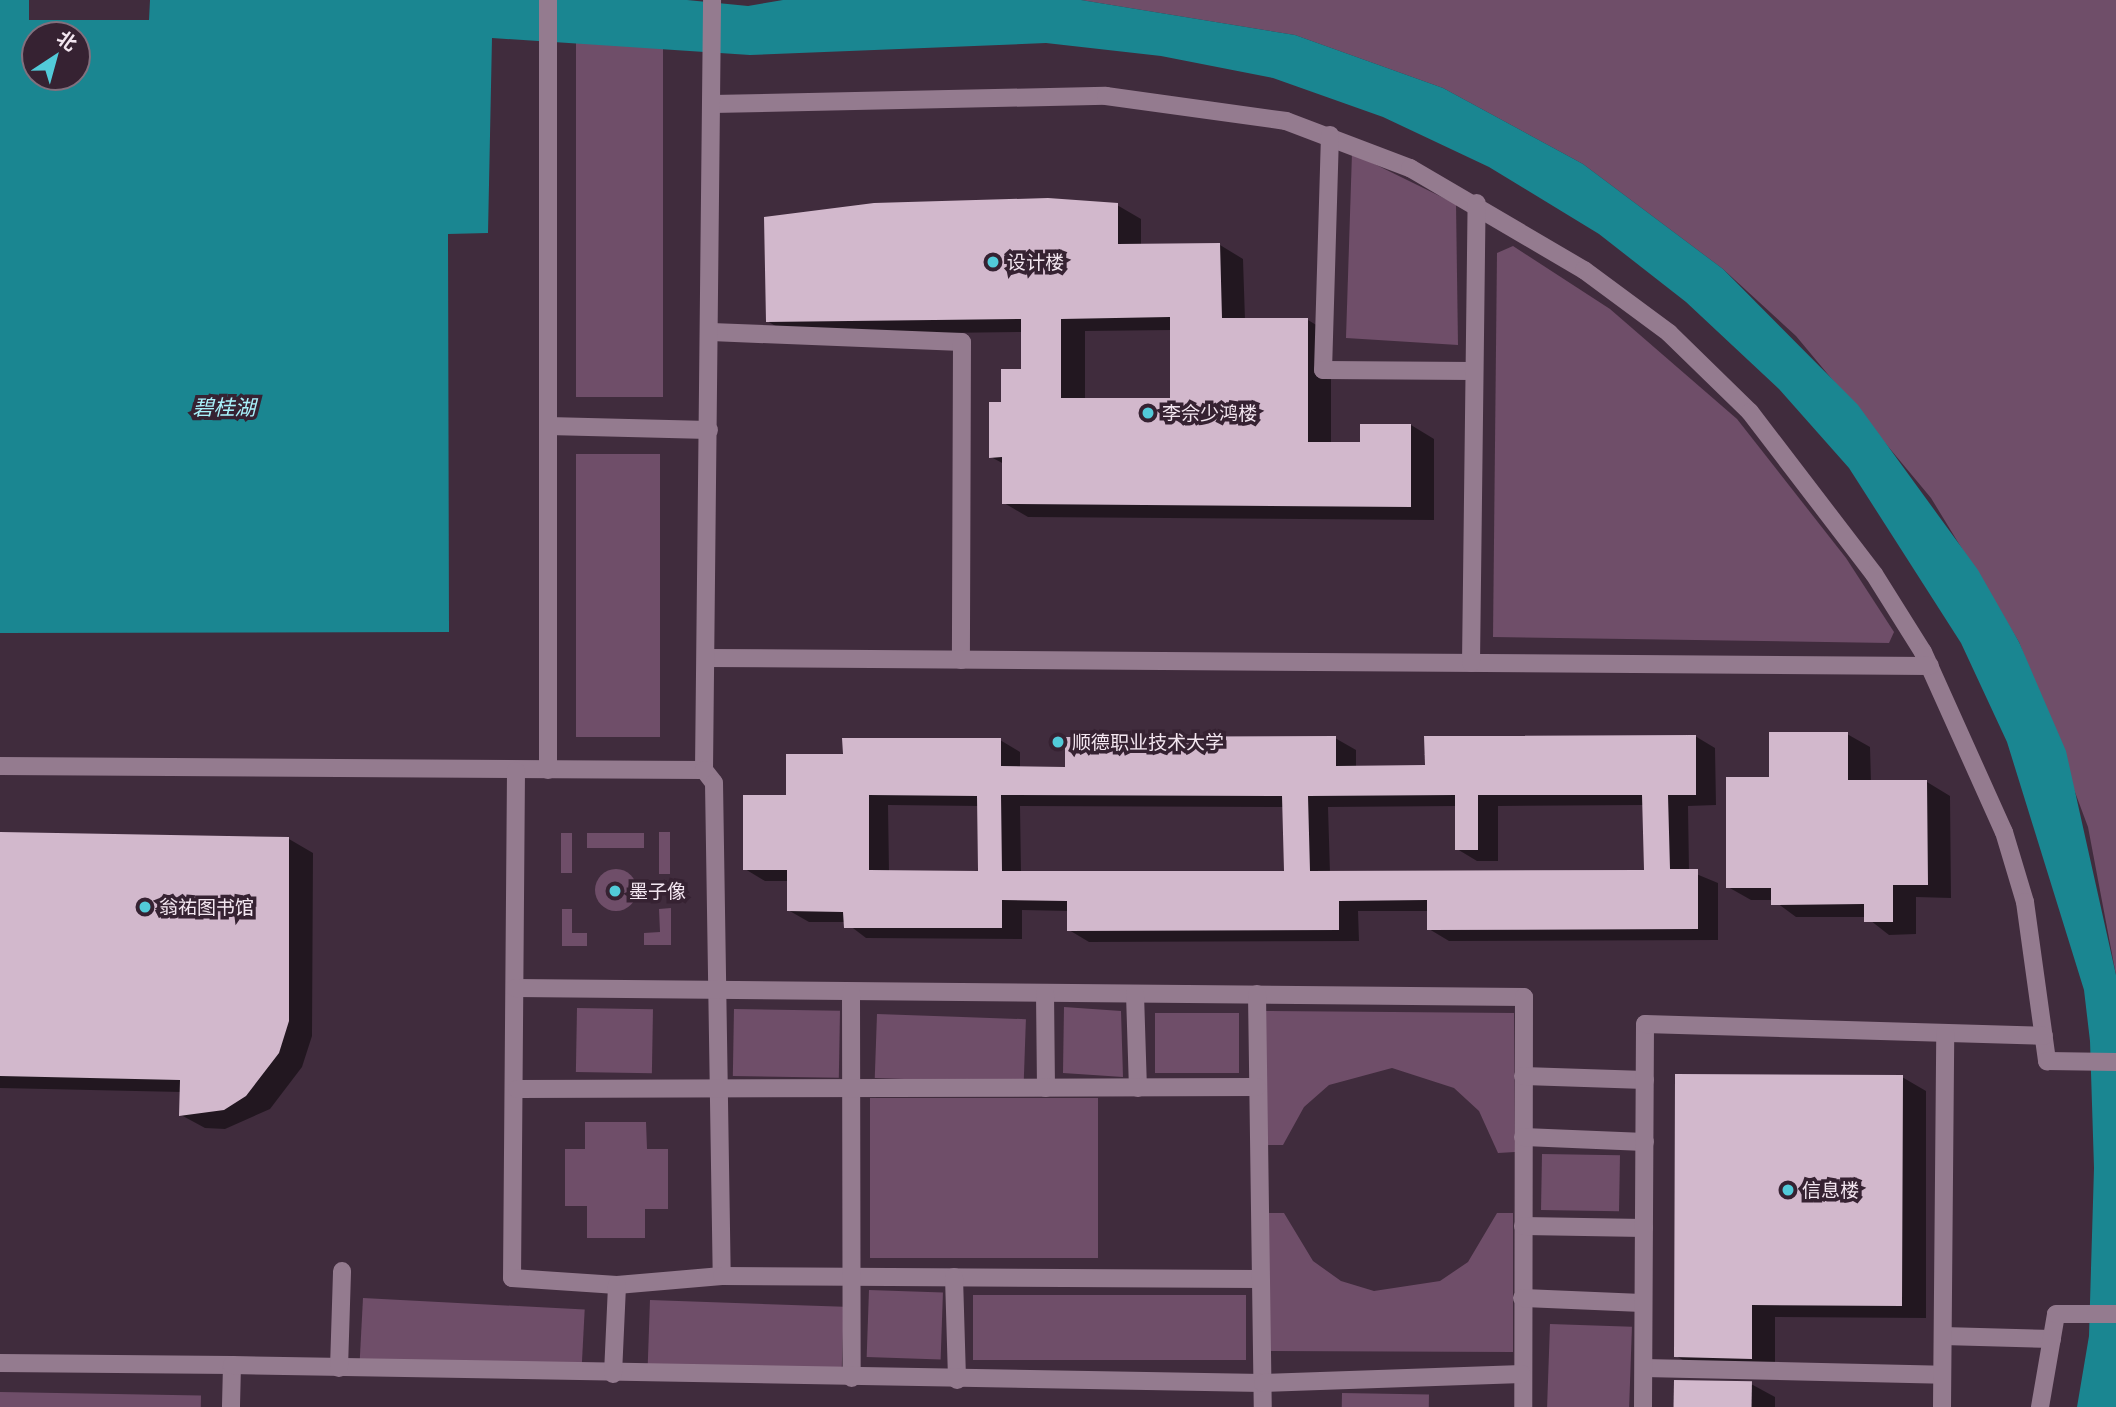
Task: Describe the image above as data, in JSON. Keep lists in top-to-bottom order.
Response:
{
  "water": ["碧桂湖"],
  "places": [
    "设计楼",
    "李佘少鸿楼",
    "顺德职业技术大学",
    "墨子像",
    "翁祐图书馆",
    "信息楼"
  ],
  "north": "top right"
}
